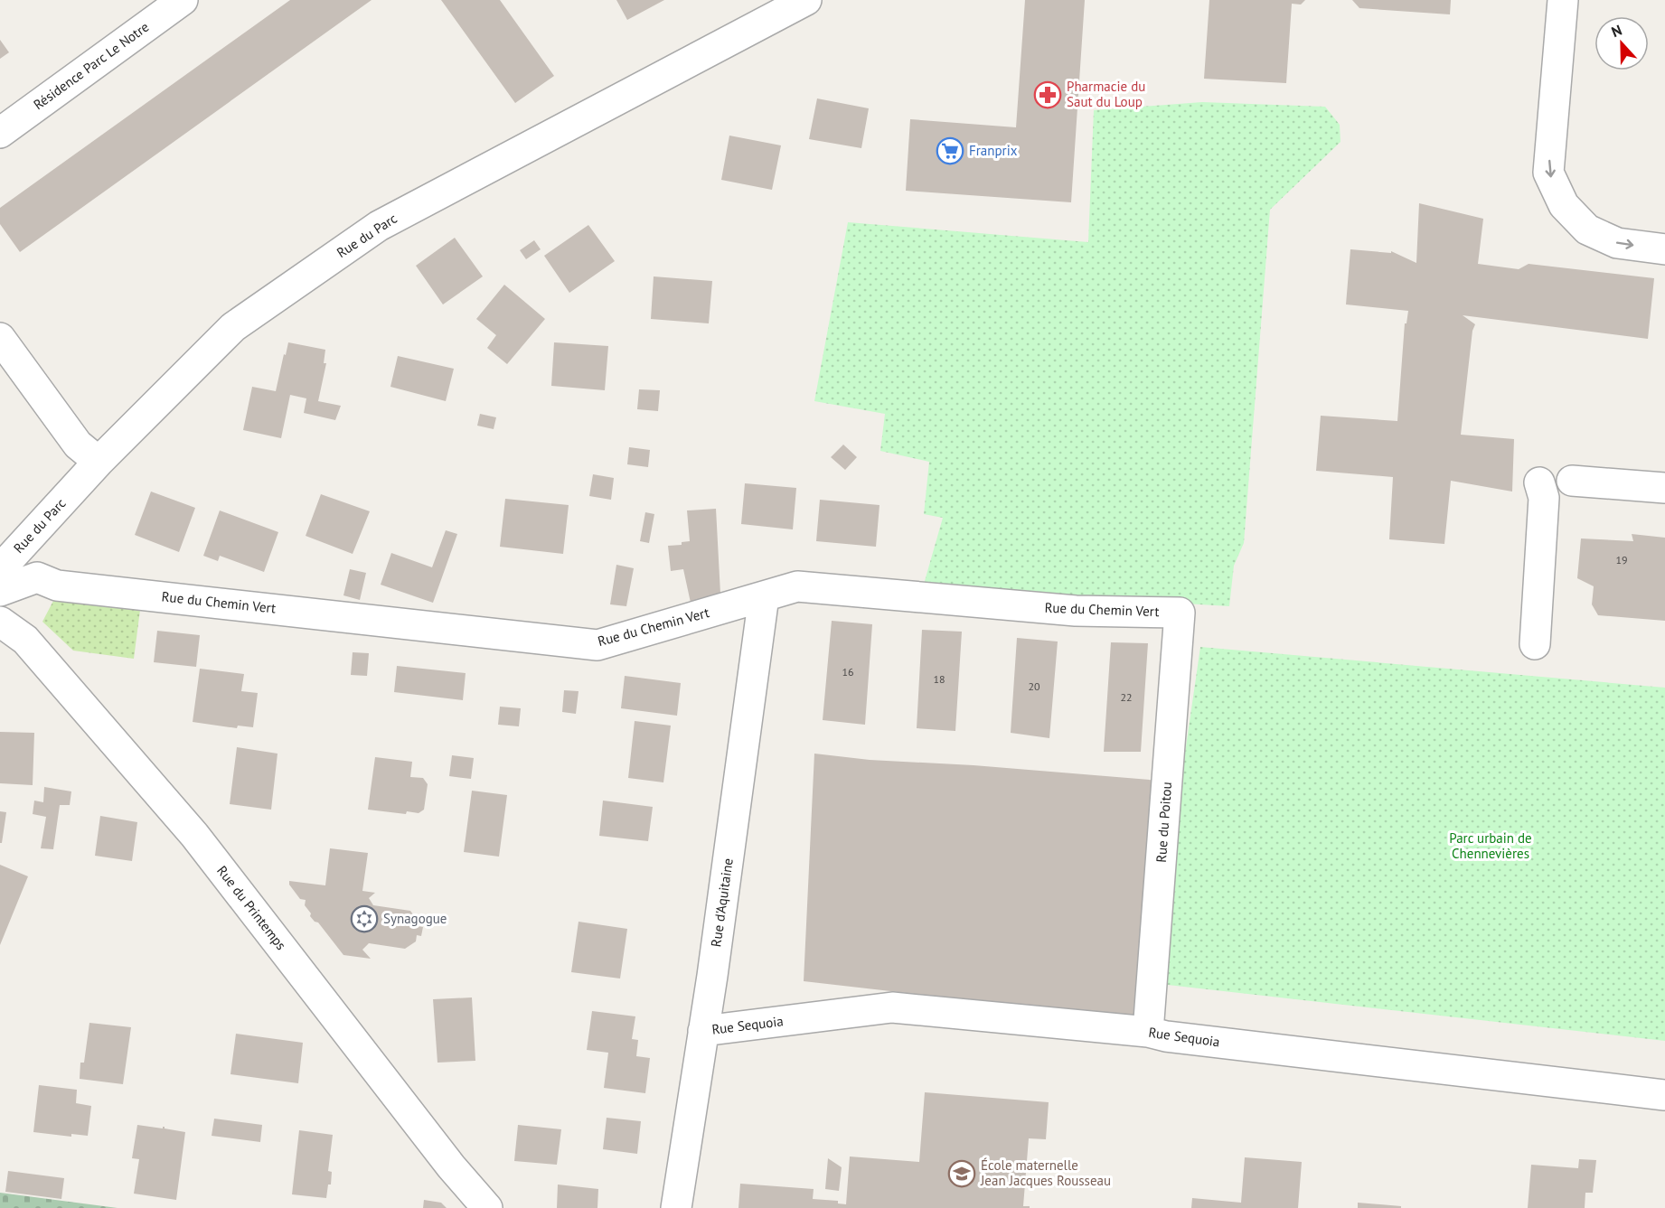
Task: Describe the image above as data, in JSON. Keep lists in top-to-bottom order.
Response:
{
  "streets": {
    "street": [
      "Résidence Parc Le Notre",
      "Rue du Parc",
      "Rue du Chemin Vert",
      "Rue du Poitou",
      "Rue d'Aquitaine",
      "Rue du Printemps",
      "Rue Sequoia"
    ]
  },
  "crossings": [
    ["Rue du Chemin Vert", "Rue du Poitou"],
    ["Rue du Chemin Vert", "Rue d'Aquitaine"],
    ["Rue du Poitou", "Rue Sequoia"],
    ["Rue d'Aquitaine", "Rue Sequoia"]
  ],
  "parks": ["Parc urbain de Chennevières"],
  "places": {
    "pharmacy": ["Pharmacie du Saut du Loup"],
    "supermarket": ["Franprix"],
    "synagogue": ["Synagogue"],
    "school or university": ["École maternelle Jean Jacques Rousseau"]
  },
  "house_numbers": [
    "19",
    "16",
    "18",
    "20",
    "22"
  ],
  "north": "top"
}
